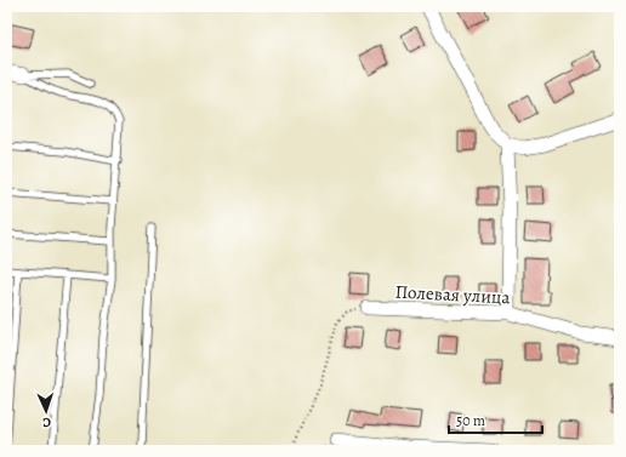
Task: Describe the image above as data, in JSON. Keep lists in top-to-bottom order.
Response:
{
  "streets": {
    "street": ["Полевая улица"]
  },
  "scale_bar": "50 m",
  "north": "bottom"
}
